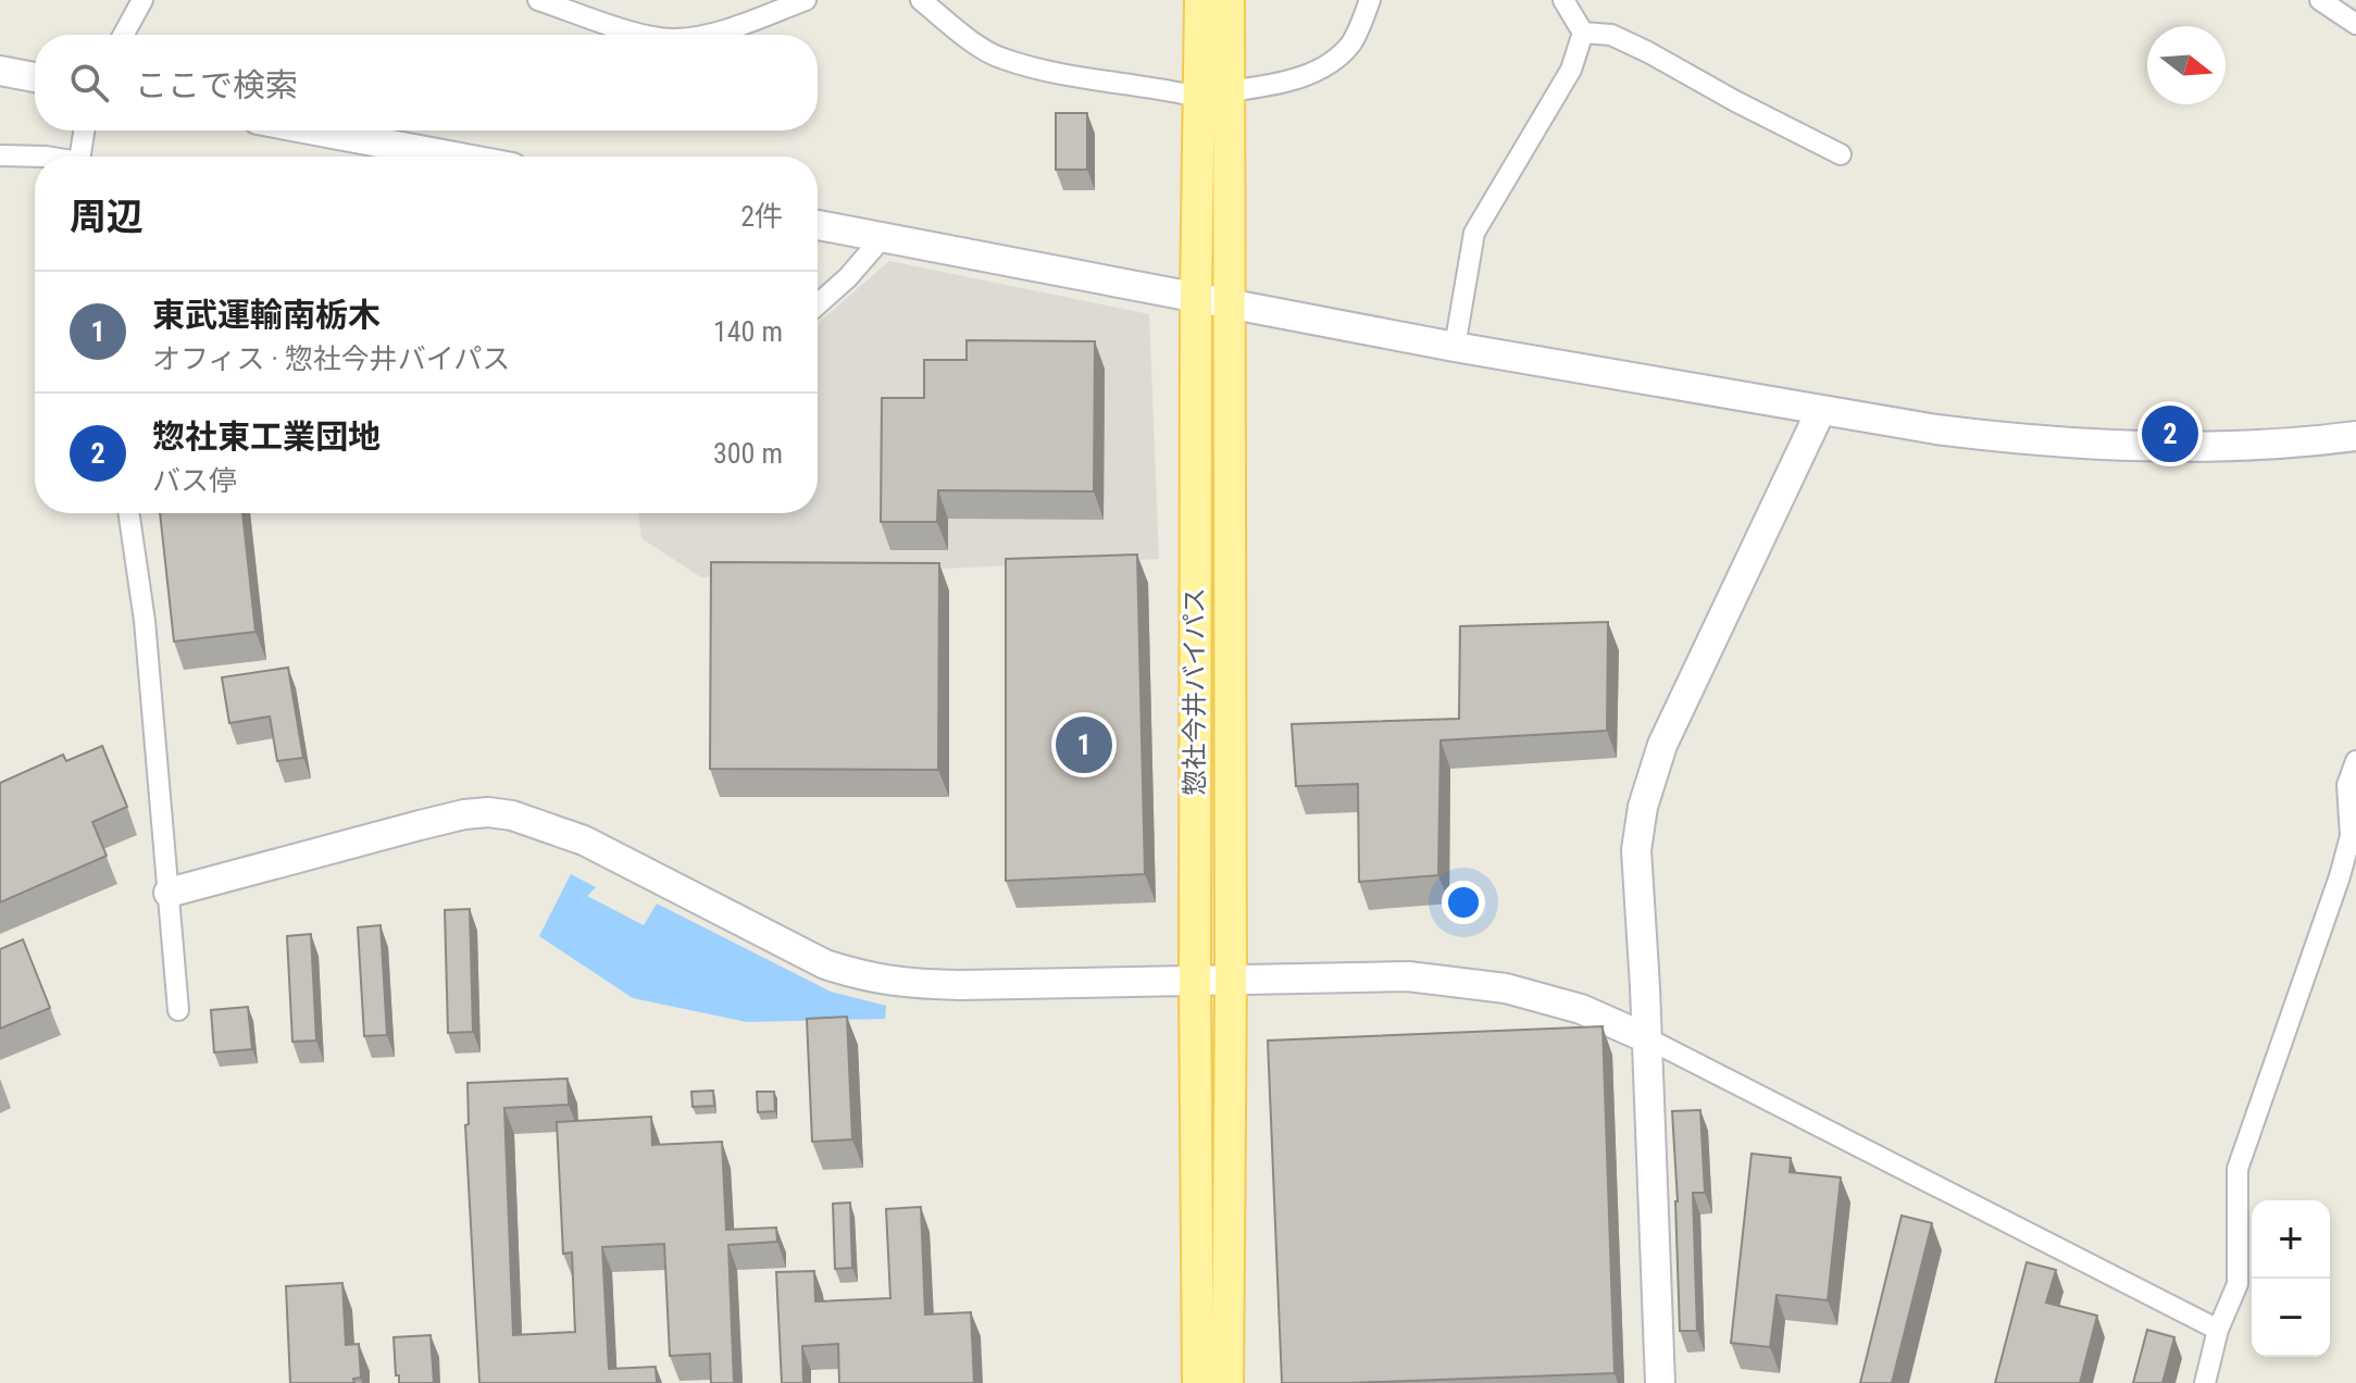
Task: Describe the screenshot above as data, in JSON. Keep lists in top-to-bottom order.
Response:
{
  "streets": {
    "main road": ["惣社今井バイパス"]
  },
  "north": "right",
  "page": {
    "search": "ここで検索",
    "heading": ["周辺", "2件"],
    "list": [
      {
        "mark": "1",
        "name": "東武運輸南栃木",
        "note": "オフィス · 惣社今井バイパス",
        "value": "140 m"
      },
      {
        "mark": "2",
        "name": "惣社東工業団地",
        "note": "バス停",
        "value": "300 m"
      }
    ],
    "pins": ["2", "1"],
    "map_buttons": ["+", "−"]
  }
}
